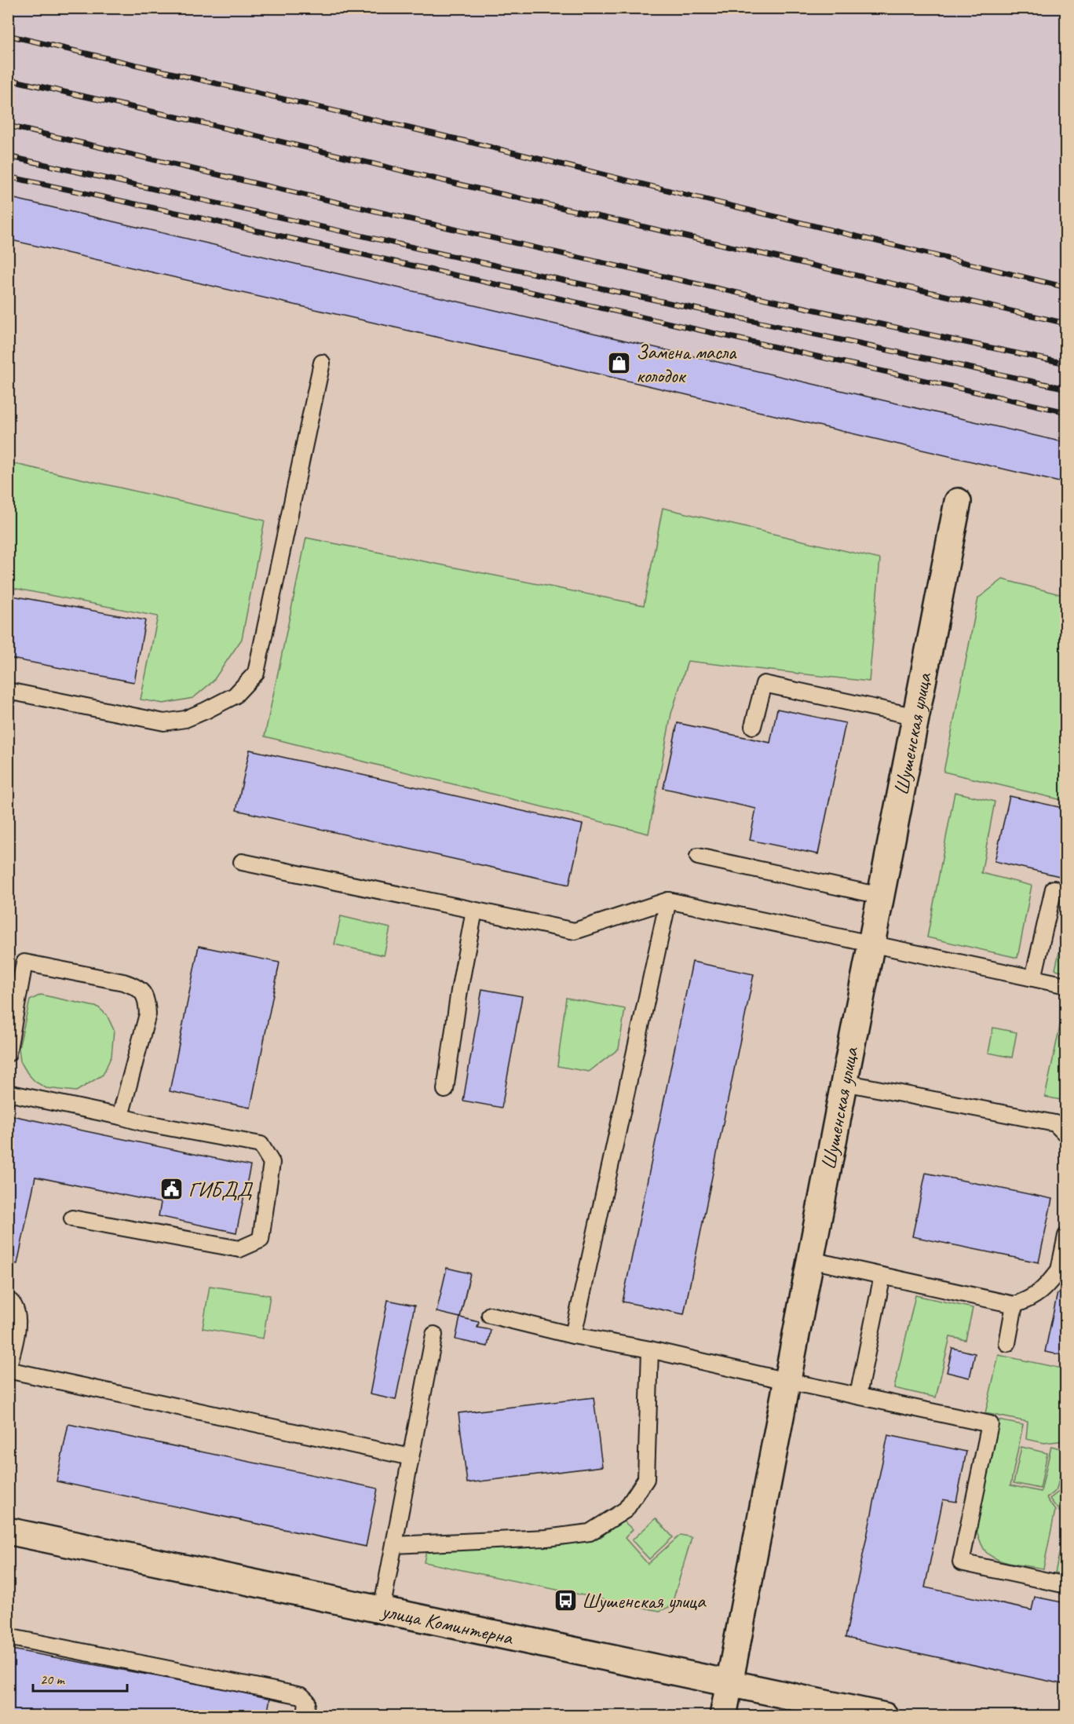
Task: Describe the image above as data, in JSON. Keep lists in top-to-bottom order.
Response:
{
  "streets": {
    "street": ["Шушенская улица", "улица Коминтерна"]
  },
  "crossings": [
    ["Шушенская улица", "улица Коминтерна"]
  ],
  "places": {
    "shop": ["Замена масла колодок"],
    "public building": ["ГИБДД"],
    "bus stop": ["Шушенская улица"]
  },
  "scale_bar": "20 m"
}
